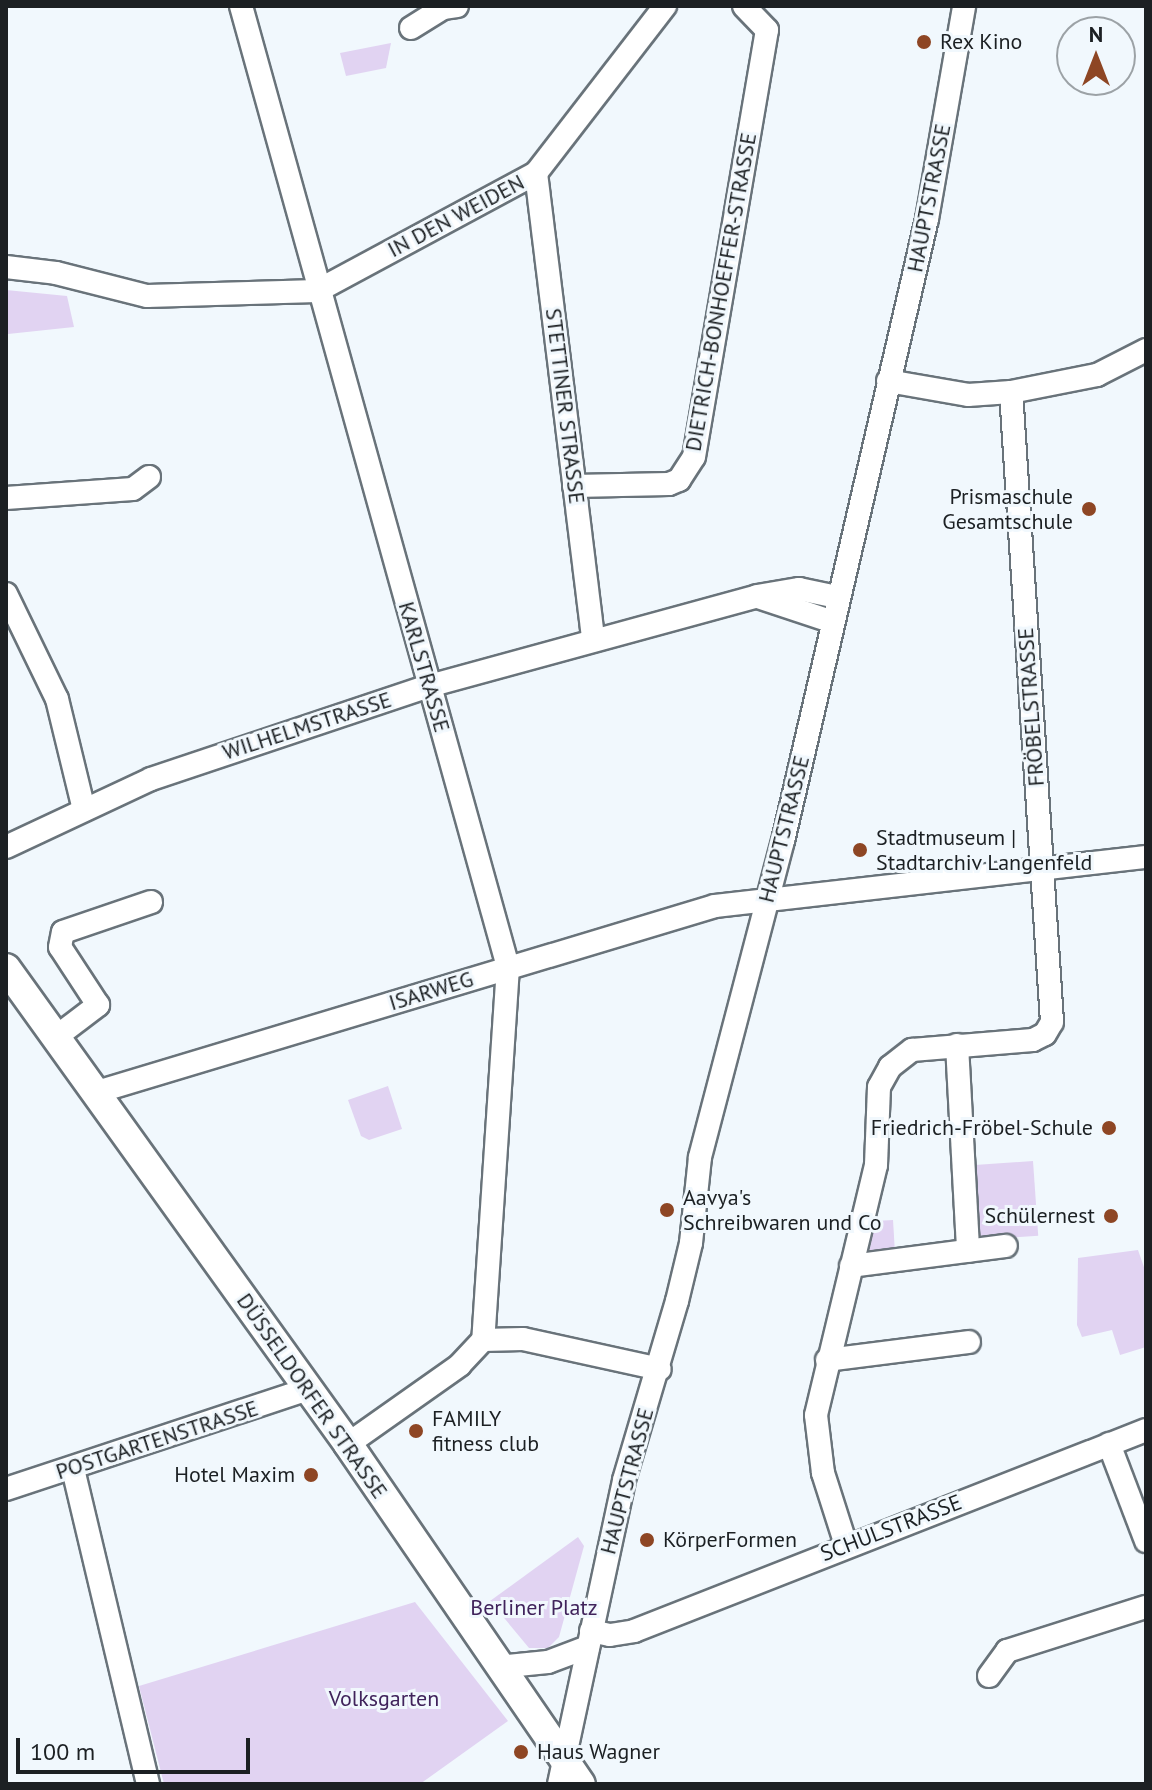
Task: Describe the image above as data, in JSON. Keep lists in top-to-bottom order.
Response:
{
  "streets": {
    "main road": ["DÜSSELDORFER STRASSE"],
    "street": [
      "HAUPTSTRASSE",
      "IN DEN WEIDEN",
      "DIETRICH-BONHOEFFER-STRASSE",
      "STETTINER STRASSE",
      "KARLSTRASSE",
      "FRÖBELSTRASSE",
      "WILHELMSTRASSE",
      "ISARWEG",
      "POSTGARTENSTRASSE",
      "SCHULSTRASSE"
    ]
  },
  "crossings": [
    ["HAUPTSTRASSE", "WILHELMSTRASSE"],
    ["HAUPTSTRASSE", "ISARWEG"],
    ["HAUPTSTRASSE", "DÜSSELDORFER STRASSE"],
    ["HAUPTSTRASSE", "SCHULSTRASSE"],
    ["IN DEN WEIDEN", "STETTINER STRASSE"],
    ["IN DEN WEIDEN", "KARLSTRASSE"],
    ["DIETRICH-BONHOEFFER-STRASSE", "STETTINER STRASSE"],
    ["STETTINER STRASSE", "WILHELMSTRASSE"],
    ["KARLSTRASSE", "WILHELMSTRASSE"],
    ["KARLSTRASSE", "ISARWEG"],
    ["FRÖBELSTRASSE", "ISARWEG"],
    ["ISARWEG", "DÜSSELDORFER STRASSE"],
    ["DÜSSELDORFER STRASSE", "POSTGARTENSTRASSE"]
  ],
  "parks": ["Berliner Platz", "Volksgarten"],
  "places": [
    "Rex Kino",
    "Prismaschule Gesamtschule",
    "Stadtmuseum | Stadtarchiv Langenfeld",
    "Friedrich-Fröbel-Schule",
    "Aavya's Schreibwaren und Co",
    "Schülernest",
    "FAMILY fitness club",
    "Hotel Maxim",
    "KörperFormen",
    "Haus Wagner"
  ],
  "scale_bar": "100 m",
  "north": "top"
}
